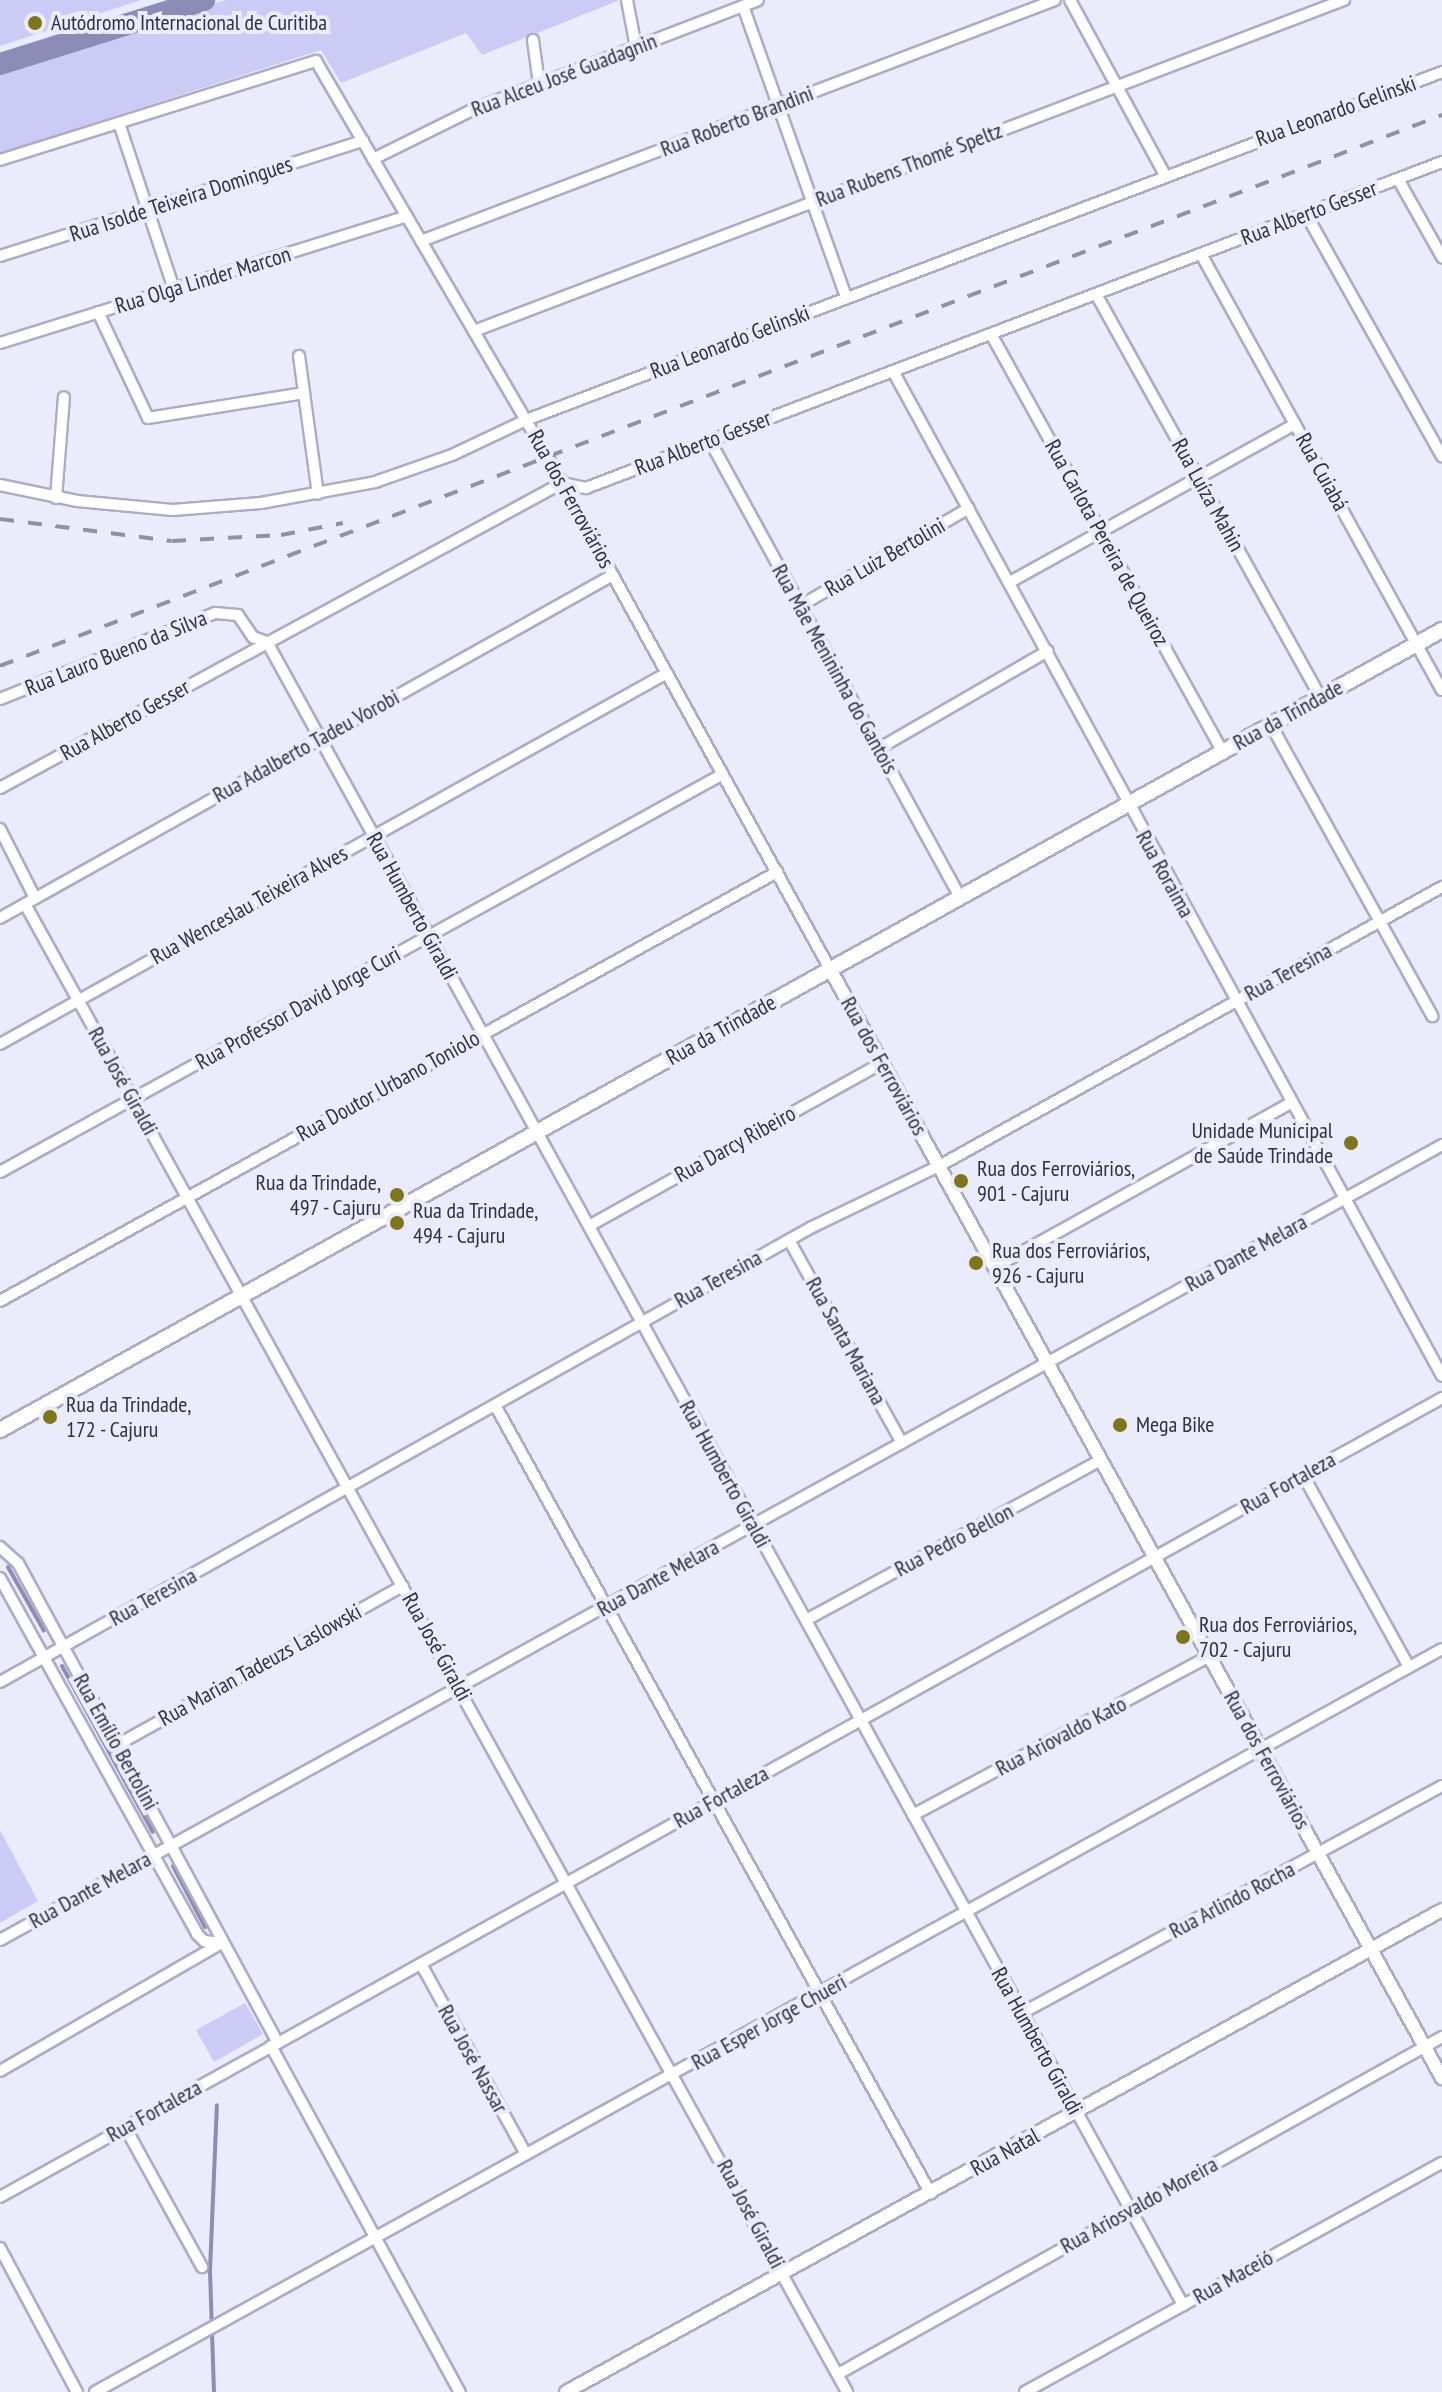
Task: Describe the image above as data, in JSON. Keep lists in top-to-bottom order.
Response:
{
  "streets": {
    "main road": ["Rua da Trindade"],
    "street": [
      "Rua Alceu José Guadagnin",
      "Rua Leonardo Gelinski",
      "Rua Roberto Brandini",
      "Rua Rubens Thomé Speltz",
      "Rua Isolde Teixeira Domingues",
      "Rua Alberto Gesser",
      "Rua Olga Linder Marcon",
      "Rua Cuiabá",
      "Rua Luíza Mahin",
      "Rua dos Ferroviários",
      "Rua Carlota Pereira de Queiroz",
      "Rua Luiz Bertolini",
      "Rua Lauro Bueno da Silva",
      "Rua Mãe Menininha do Gantois",
      "Rua Adalberto Tadeu Vorobi",
      "Rua Roraima",
      "Rua Wenceslau Teixeira Alves",
      "Rua Humberto Giraldi",
      "Rua Teresina",
      "Rua Professor David Jorge Curi",
      "Rua José Giraldi",
      "Rua Doutor Urbano Toniolo",
      "Rua Darcy Ribeiro",
      "Rua Dante Melara",
      "Rua Santa Mariana",
      "Rua Fortaleza",
      "Rua Pedro Bellon",
      "Rua Marian Tadeuzs Laslowski",
      "Rua Ariovaldo Kato",
      "Rua Emílio Bertolini",
      "Rua Arlindo Rocha",
      "Rua Esper Jorge Chueri",
      "Rua José Nassar",
      "Rua Natal",
      "Rua Ariosvaldo Moreira",
      "Rua Maceió"
    ]
  },
  "crossings": [
    ["Rua Alceu José Guadagnin", "Rua dos Ferroviários"],
    ["Rua Leonardo Gelinski", "Rua dos Ferroviários"],
    ["Rua Roberto Brandini", "Rua dos Ferroviários"],
    ["Rua Rubens Thomé Speltz", "Rua dos Ferroviários"],
    ["Rua Isolde Teixeira Domingues", "Rua dos Ferroviários"],
    ["Rua Alberto Gesser", "Rua Cuiabá"],
    ["Rua Alberto Gesser", "Rua Luíza Mahin"],
    ["Rua Alberto Gesser", "Rua dos Ferroviários"],
    ["Rua Alberto Gesser", "Rua Carlota Pereira de Queiroz"],
    ["Rua Alberto Gesser", "Rua Lauro Bueno da Silva"],
    ["Rua Alberto Gesser", "Rua Mãe Menininha do Gantois"],
    ["Rua Alberto Gesser", "Rua Roraima"],
    ["Rua Alberto Gesser", "Rua Humberto Giraldi"],
    ["Rua Olga Linder Marcon", "Rua dos Ferroviários"],
    ["Rua Cuiabá", "Rua da Trindade"],
    ["Rua Luíza Mahin", "Rua da Trindade"],
    ["Rua dos Ferroviários", "Rua da Trindade"],
    ["Rua dos Ferroviários", "Rua Adalberto Tadeu Vorobi"],
    ["Rua dos Ferroviários", "Rua Wenceslau Teixeira Alves"],
    ["Rua dos Ferroviários", "Rua Teresina"],
    ["Rua dos Ferroviários", "Rua Professor David Jorge Curi"],
    ["Rua dos Ferroviários", "Rua Doutor Urbano Toniolo"],
    ["Rua dos Ferroviários", "Rua Darcy Ribeiro"],
    ["Rua dos Ferroviários", "Rua Dante Melara"],
    ["Rua dos Ferroviários", "Rua Fortaleza"],
    ["Rua dos Ferroviários", "Rua Pedro Bellon"],
    ["Rua dos Ferroviários", "Rua Ariovaldo Kato"],
    ["Rua dos Ferroviários", "Rua Arlindo Rocha"],
    ["Rua dos Ferroviários", "Rua Esper Jorge Chueri"],
    ["Rua dos Ferroviários", "Rua Natal"],
    ["Rua dos Ferroviários", "Rua Ariosvaldo Moreira"],
    ["Rua Carlota Pereira de Queiroz", "Rua da Trindade"],
    ["Rua Luiz Bertolini", "Rua Mãe Menininha do Gantois"],
    ["Rua Luiz Bertolini", "Rua Roraima"],
    ["Rua Lauro Bueno da Silva", "Rua Humberto Giraldi"],
    ["Rua Mãe Menininha do Gantois", "Rua da Trindade"],
    ["Rua da Trindade", "Rua Roraima"],
    ["Rua da Trindade", "Rua Humberto Giraldi"],
    ["Rua da Trindade", "Rua José Giraldi"],
    ["Rua Adalberto Tadeu Vorobi", "Rua Humberto Giraldi"],
    ["Rua Adalberto Tadeu Vorobi", "Rua José Giraldi"],
    ["Rua Roraima", "Rua Teresina"],
    ["Rua Roraima", "Rua Dante Melara"],
    ["Rua Wenceslau Teixeira Alves", "Rua Humberto Giraldi"],
    ["Rua Wenceslau Teixeira Alves", "Rua José Giraldi"],
    ["Rua Humberto Giraldi", "Rua Teresina"],
    ["Rua Humberto Giraldi", "Rua Professor David Jorge Curi"],
    ["Rua Humberto Giraldi", "Rua Doutor Urbano Toniolo"],
    ["Rua Humberto Giraldi", "Rua Darcy Ribeiro"],
    ["Rua Humberto Giraldi", "Rua Dante Melara"],
    ["Rua Humberto Giraldi", "Rua Fortaleza"],
    ["Rua Humberto Giraldi", "Rua Pedro Bellon"],
    ["Rua Humberto Giraldi", "Rua Ariovaldo Kato"],
    ["Rua Humberto Giraldi", "Rua Arlindo Rocha"],
    ["Rua Humberto Giraldi", "Rua Esper Jorge Chueri"],
    ["Rua Humberto Giraldi", "Rua Natal"],
    ["Rua Humberto Giraldi", "Rua Ariosvaldo Moreira"],
    ["Rua Humberto Giraldi", "Rua Maceió"],
    ["Rua Teresina", "Rua José Giraldi"],
    ["Rua Teresina", "Rua Santa Mariana"],
    ["Rua Teresina", "Rua Emílio Bertolini"],
    ["Rua Professor David Jorge Curi", "Rua José Giraldi"],
    ["Rua José Giraldi", "Rua Doutor Urbano Toniolo"],
    ["Rua José Giraldi", "Rua Dante Melara"],
    ["Rua José Giraldi", "Rua Fortaleza"],
    ["Rua José Giraldi", "Rua Marian Tadeuzs Laslowski"],
    ["Rua José Giraldi", "Rua Esper Jorge Chueri"],
    ["Rua José Giraldi", "Rua Natal"],
    ["Rua José Giraldi", "Rua Ariosvaldo Moreira"],
    ["Rua Dante Melara", "Rua Santa Mariana"],
    ["Rua Dante Melara", "Rua Emílio Bertolini"],
    ["Rua Fortaleza", "Rua Emílio Bertolini"],
    ["Rua Fortaleza", "Rua José Nassar"],
    ["Rua Marian Tadeuzs Laslowski", "Rua Emílio Bertolini"],
    ["Rua Emílio Bertolini", "Rua Esper Jorge Chueri"],
    ["Rua Esper Jorge Chueri", "Rua José Nassar"]
  ],
  "places": [
    "Autódromo Internacional de Curitiba",
    "Unidade Municipal de Saúde Trindade",
    "Rua dos Ferroviários, 901 - Cajuru",
    "Rua da Trindade, 497 - Cajuru",
    "Rua da Trindade, 494 - Cajuru",
    "Rua dos Ferroviários, 926 - Cajuru",
    "Rua da Trindade, 172 - Cajuru",
    "Mega Bike",
    "Rua dos Ferroviários, 702 - Cajuru"
  ]
}
